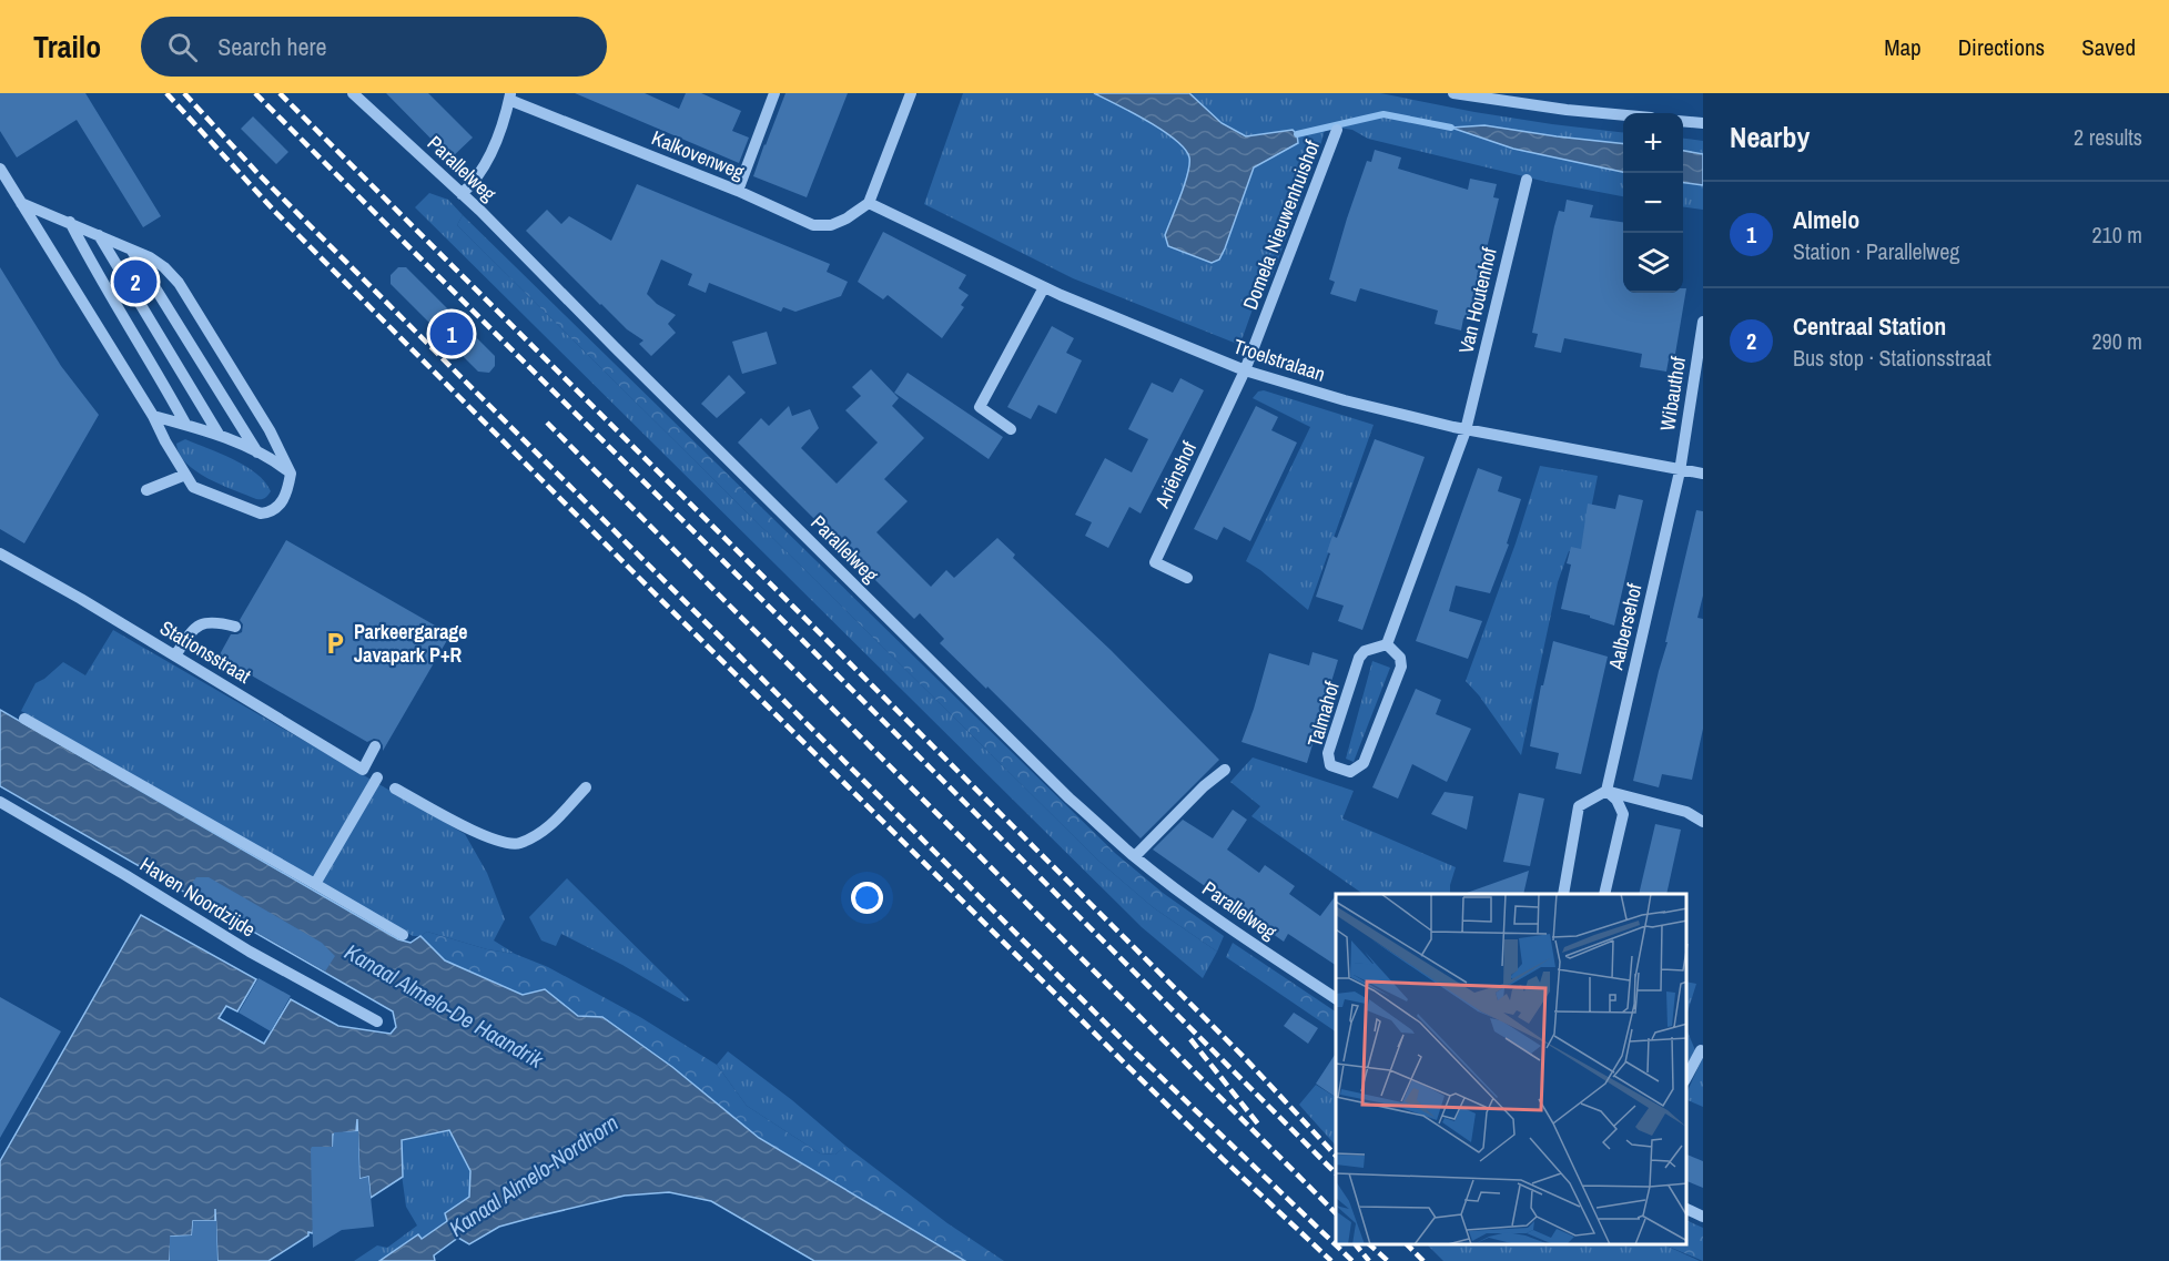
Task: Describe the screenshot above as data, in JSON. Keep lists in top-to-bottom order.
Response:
{
  "streets": {
    "street": [
      "Kalkovenweg",
      "Parallelweg",
      "Domela Nieuwenhuishof",
      "Van Houtenhof",
      "Troelstralaan",
      "Wibauthof",
      "Ariënshof",
      "Aalbersehof",
      "Stationsstraat",
      "Talmahof",
      "Haven Noordzijde"
    ]
  },
  "crossings": [
    ["Kalkovenweg", "Troelstralaan"],
    ["Domela Nieuwenhuishof", "Troelstralaan"],
    ["Domela Nieuwenhuishof", "Ariënshof"],
    ["Van Houtenhof", "Troelstralaan"],
    ["Troelstralaan", "Wibauthof"],
    ["Troelstralaan", "Ariënshof"],
    ["Troelstralaan", "Aalbersehof"],
    ["Wibauthof", "Aalbersehof"]
  ],
  "water": ["Kanaal Almelo-De Haandrik", "Kanaal Almelo-Nordhorn"],
  "places": {
    "parking": ["Parkeergarage Javapark P+R"]
  },
  "page": {
    "header": "Trailo",
    "search": "Search here",
    "nav": ["Map", "Directions", "Saved"],
    "heading": ["Nearby", "2 results"],
    "map_buttons": ["+", "−"],
    "list": [
      {
        "mark": "1",
        "name": "Almelo",
        "note": "Station · Parallelweg",
        "value": "210 m"
      },
      {
        "mark": "2",
        "name": "Centraal Station",
        "note": "Bus stop · Stationsstraat",
        "value": "290 m"
      }
    ],
    "pins": ["2", "1"]
  }
}
